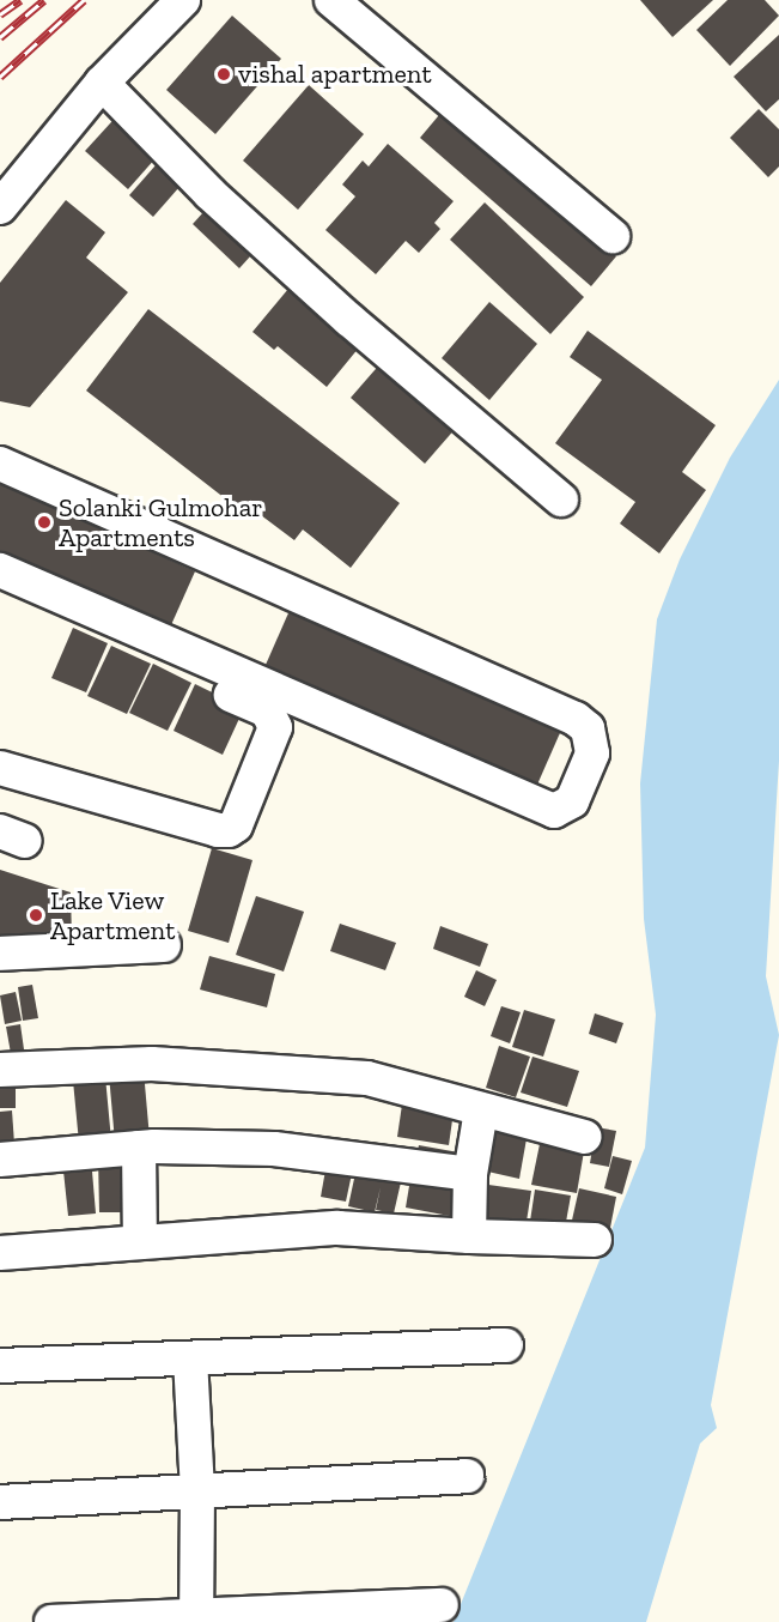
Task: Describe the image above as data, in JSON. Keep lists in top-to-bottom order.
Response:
{
  "places": ["vishal apartment", "Solanki Gulmohar Apartments", "Lake View Apartment"]
}
